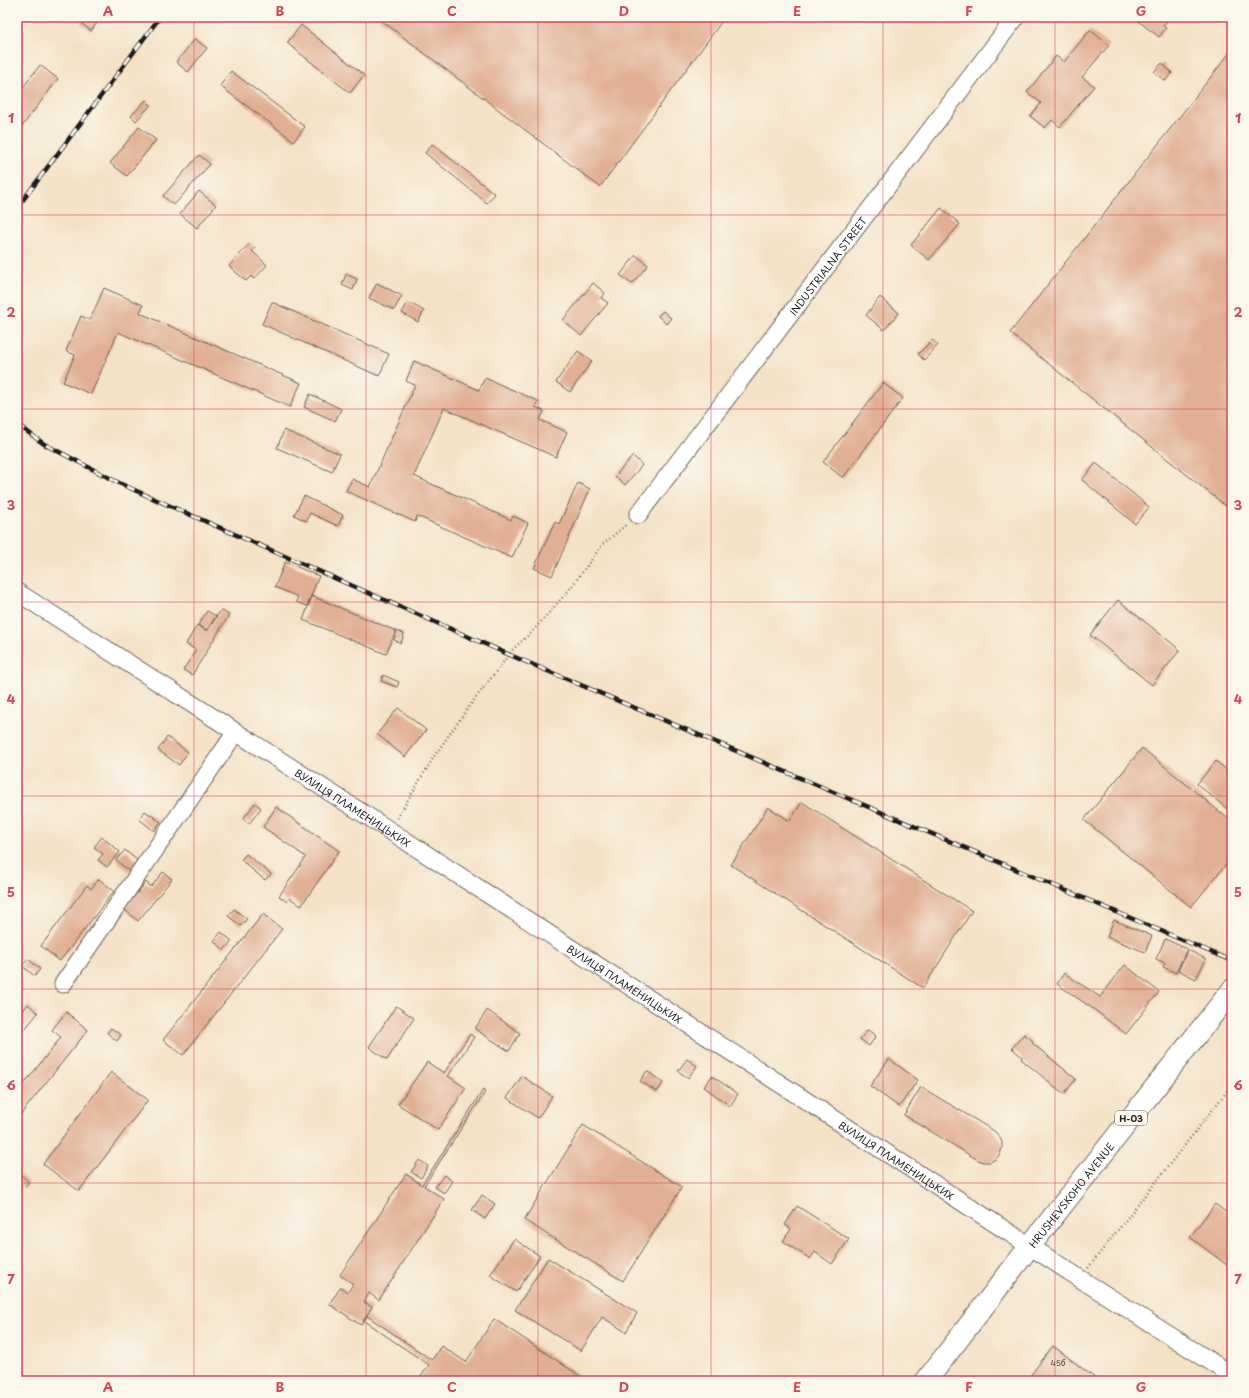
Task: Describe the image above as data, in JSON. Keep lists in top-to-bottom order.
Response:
{
  "streets": {
    "main road": ["Н-03", "HRUSHEVSKOHO AVENUE"],
    "street": ["INDUSTRIALNA STREET", "ВУЛИЦЯ ПЛАМЕНИЦЬКИХ"]
  },
  "crossings": [
    ["ВУЛИЦЯ ПЛАМЕНИЦЬКИХ", "HRUSHEVSKOHO AVENUE"]
  ],
  "house_numbers": ["45б"],
  "grid": {
    "columns": [
      "A",
      "B",
      "C",
      "D",
      "E",
      "F",
      "G"
    ],
    "rows": [
      "1",
      "2",
      "3",
      "4",
      "5",
      "6",
      "7"
    ]
  }
}
